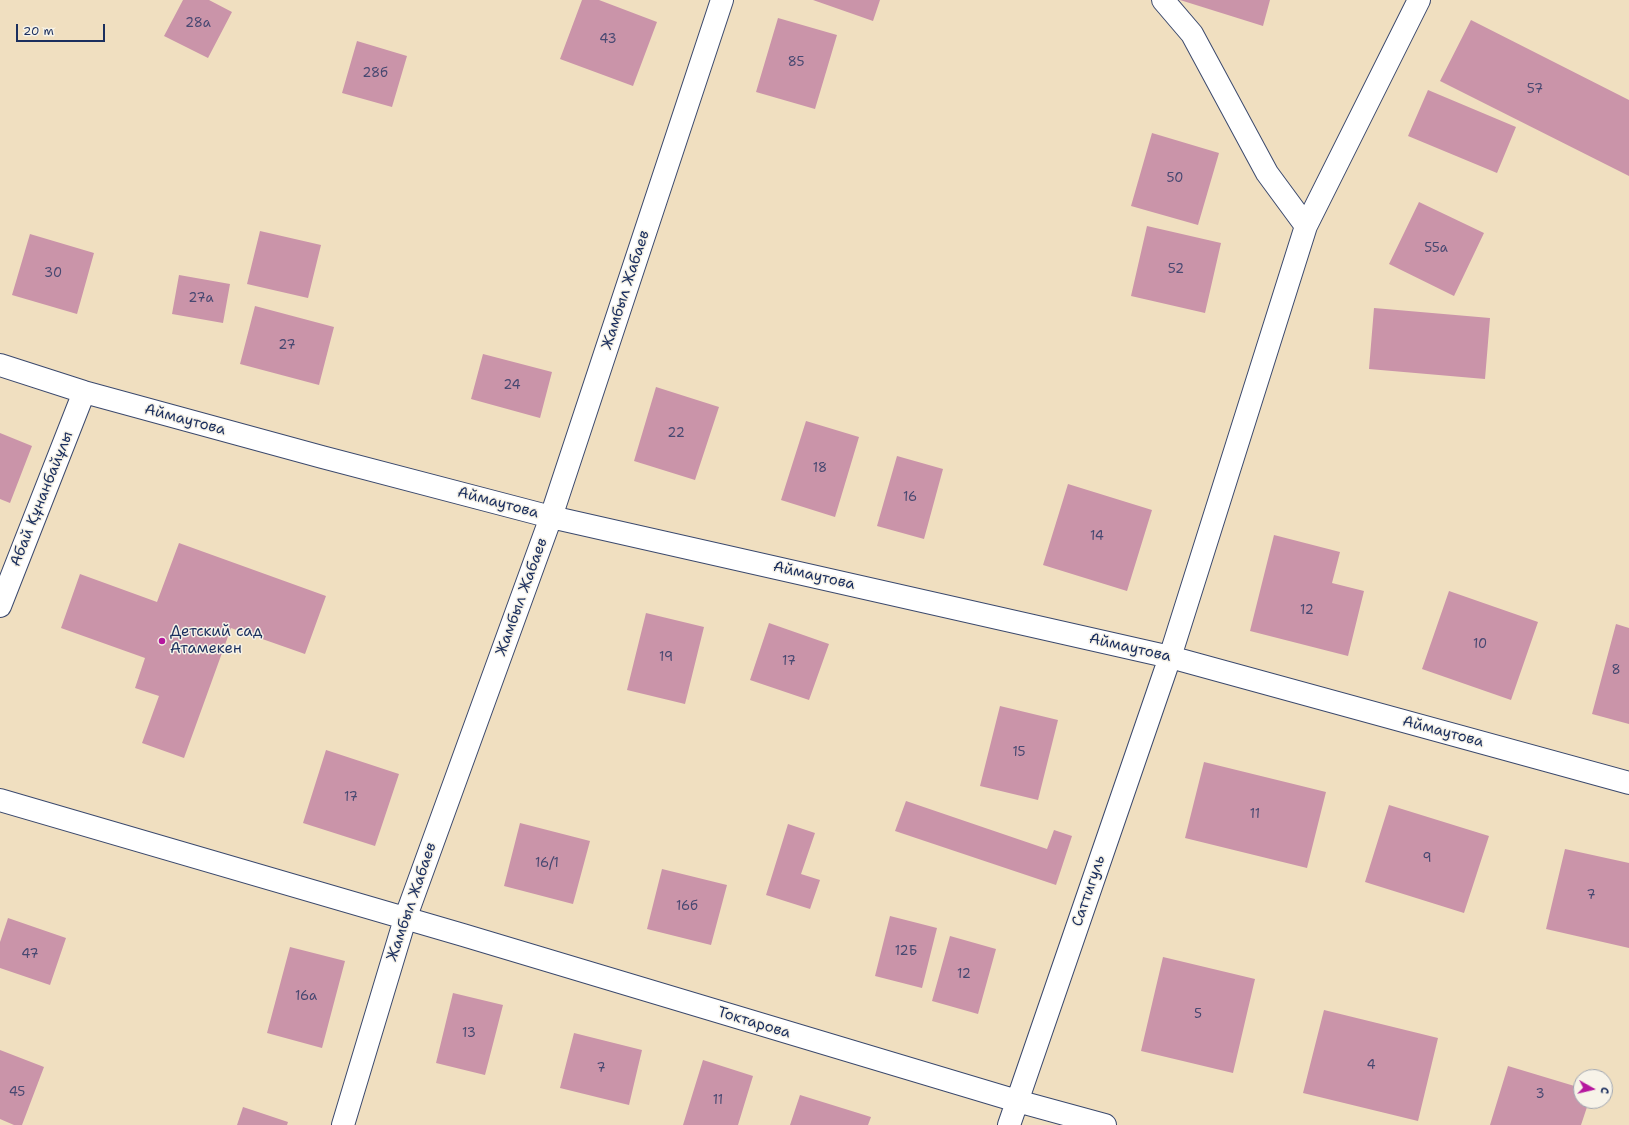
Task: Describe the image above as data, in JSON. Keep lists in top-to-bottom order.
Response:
{
  "streets": {
    "street": [
      "Жамбыл Жабаев",
      "Аймаутова",
      "Абай Құнанбайұлы",
      "Саттигуль",
      "Токтарова"
    ]
  },
  "crossings": [
    ["Жамбыл Жабаев", "Аймаутова"],
    ["Жамбыл Жабаев", "Токтарова"],
    ["Аймаутова", "Абай Құнанбайұлы"],
    ["Аймаутова", "Саттигуль"],
    ["Саттигуль", "Токтарова"]
  ],
  "places": ["Детский сад Атамекен"],
  "house_numbers": [
    "28а",
    "43",
    "85",
    "28б",
    "57",
    "50",
    "55а",
    "52",
    "30",
    "27а",
    "27",
    "24",
    "22",
    "18",
    "16",
    "14",
    "12",
    "10",
    "19",
    "17",
    "8",
    "15",
    "17",
    "11",
    "9",
    "16/1",
    "7",
    "16б",
    "12Б",
    "47",
    "12",
    "16а",
    "5",
    "13",
    "4",
    "7",
    "45",
    "3",
    "11"
  ],
  "scale_bar": "20 m",
  "north": "right"
}
